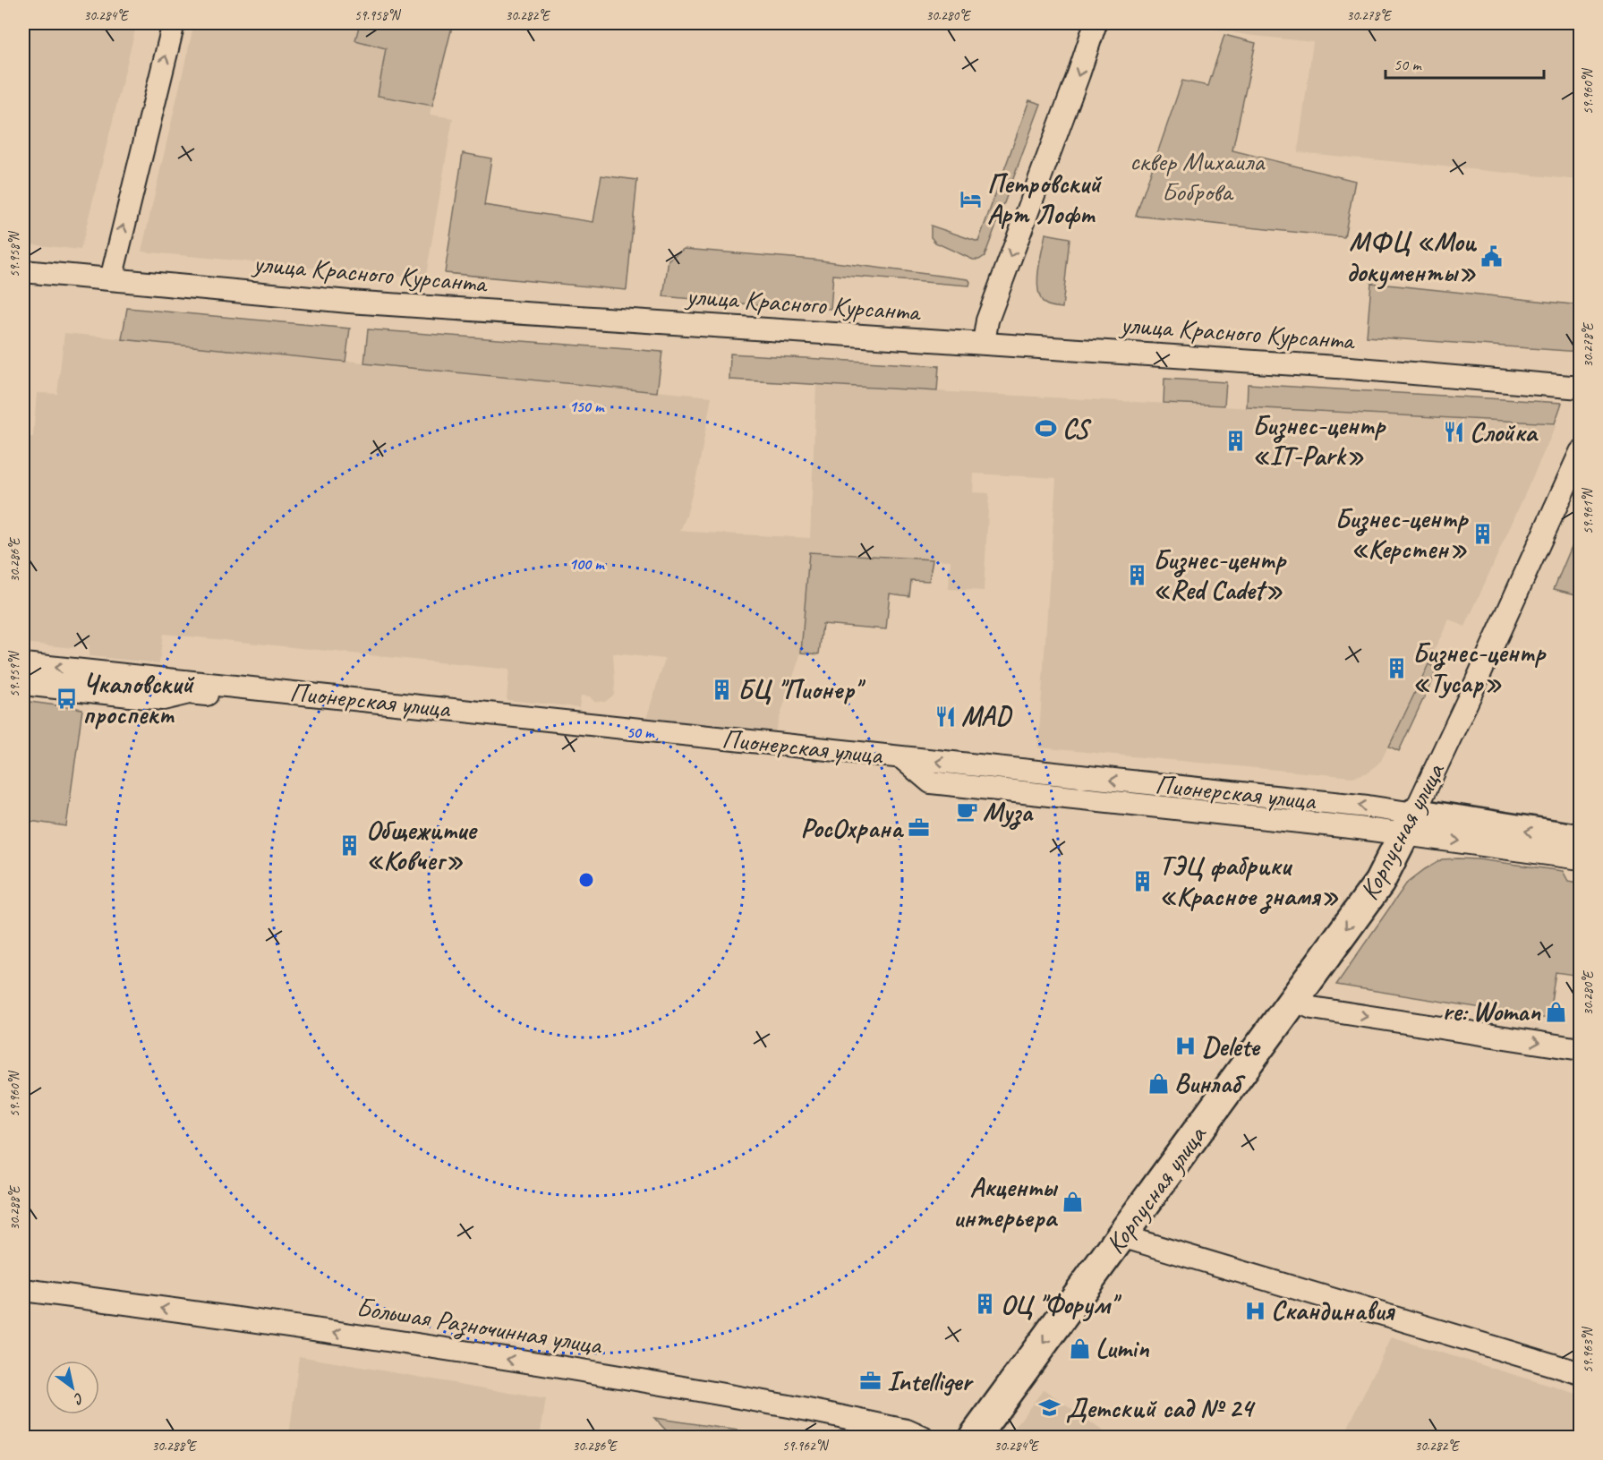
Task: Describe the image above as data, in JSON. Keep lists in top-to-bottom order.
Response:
{
  "streets": {
    "main road": ["Пионерская улица", "Корпусная улица"],
    "street": ["улица Красного Курсанта", "Большая Разночинная улица"]
  },
  "crossings": [
    ["Пионерская улица", "Корпусная улица"]
  ],
  "one_way": ["Корпусная улица", "Большая Разночинная улица"],
  "parks": ["сквер Михаила Боброва"],
  "places": {
    "hotel": ["Петровский Арт Лофт"],
    "public building": ["МФЦ «Мои документы»"],
    "sports": ["CS"],
    "restaurant": ["Слойка", "MAD"],
    "building": [
      "Бизнес-центр «IT-Park»",
      "Бизнес-центр «Керстен»",
      "Бизнес-центр «Red Cadet»",
      "Бизнес-центр «Тусар»",
      "БЦ \"Пионер\"",
      "Общежитие «Ковчег»",
      "ТЭЦ фабрики «Красное знамя»",
      "ОЦ \"Форум\""
    ],
    "bus stop": ["Чкаловский проспект"],
    "cafe": ["Муза"],
    "office": ["РосОхрана", "Intelliger"],
    "shop": [
      "re: Woman",
      "Винлаб",
      "Акценты интерьера",
      "Lumin"
    ],
    "hospital": ["Delete", "Скандинавия"],
    "school or university": ["Детский сад № 24"]
  },
  "scale_bar": "50 m",
  "north": "bottom right",
  "coordinates": [
    "30.284°E",
    "59.958°N",
    "30.282°E",
    "30.280°E",
    "30.278°E",
    "59.960°N",
    "59.961°N",
    "30.286°E",
    "59.959°N",
    "30.288°E",
    "59.963°N",
    "59.962°N"
  ],
  "rings": ["150 m", "100 m", "50 m"]
}
